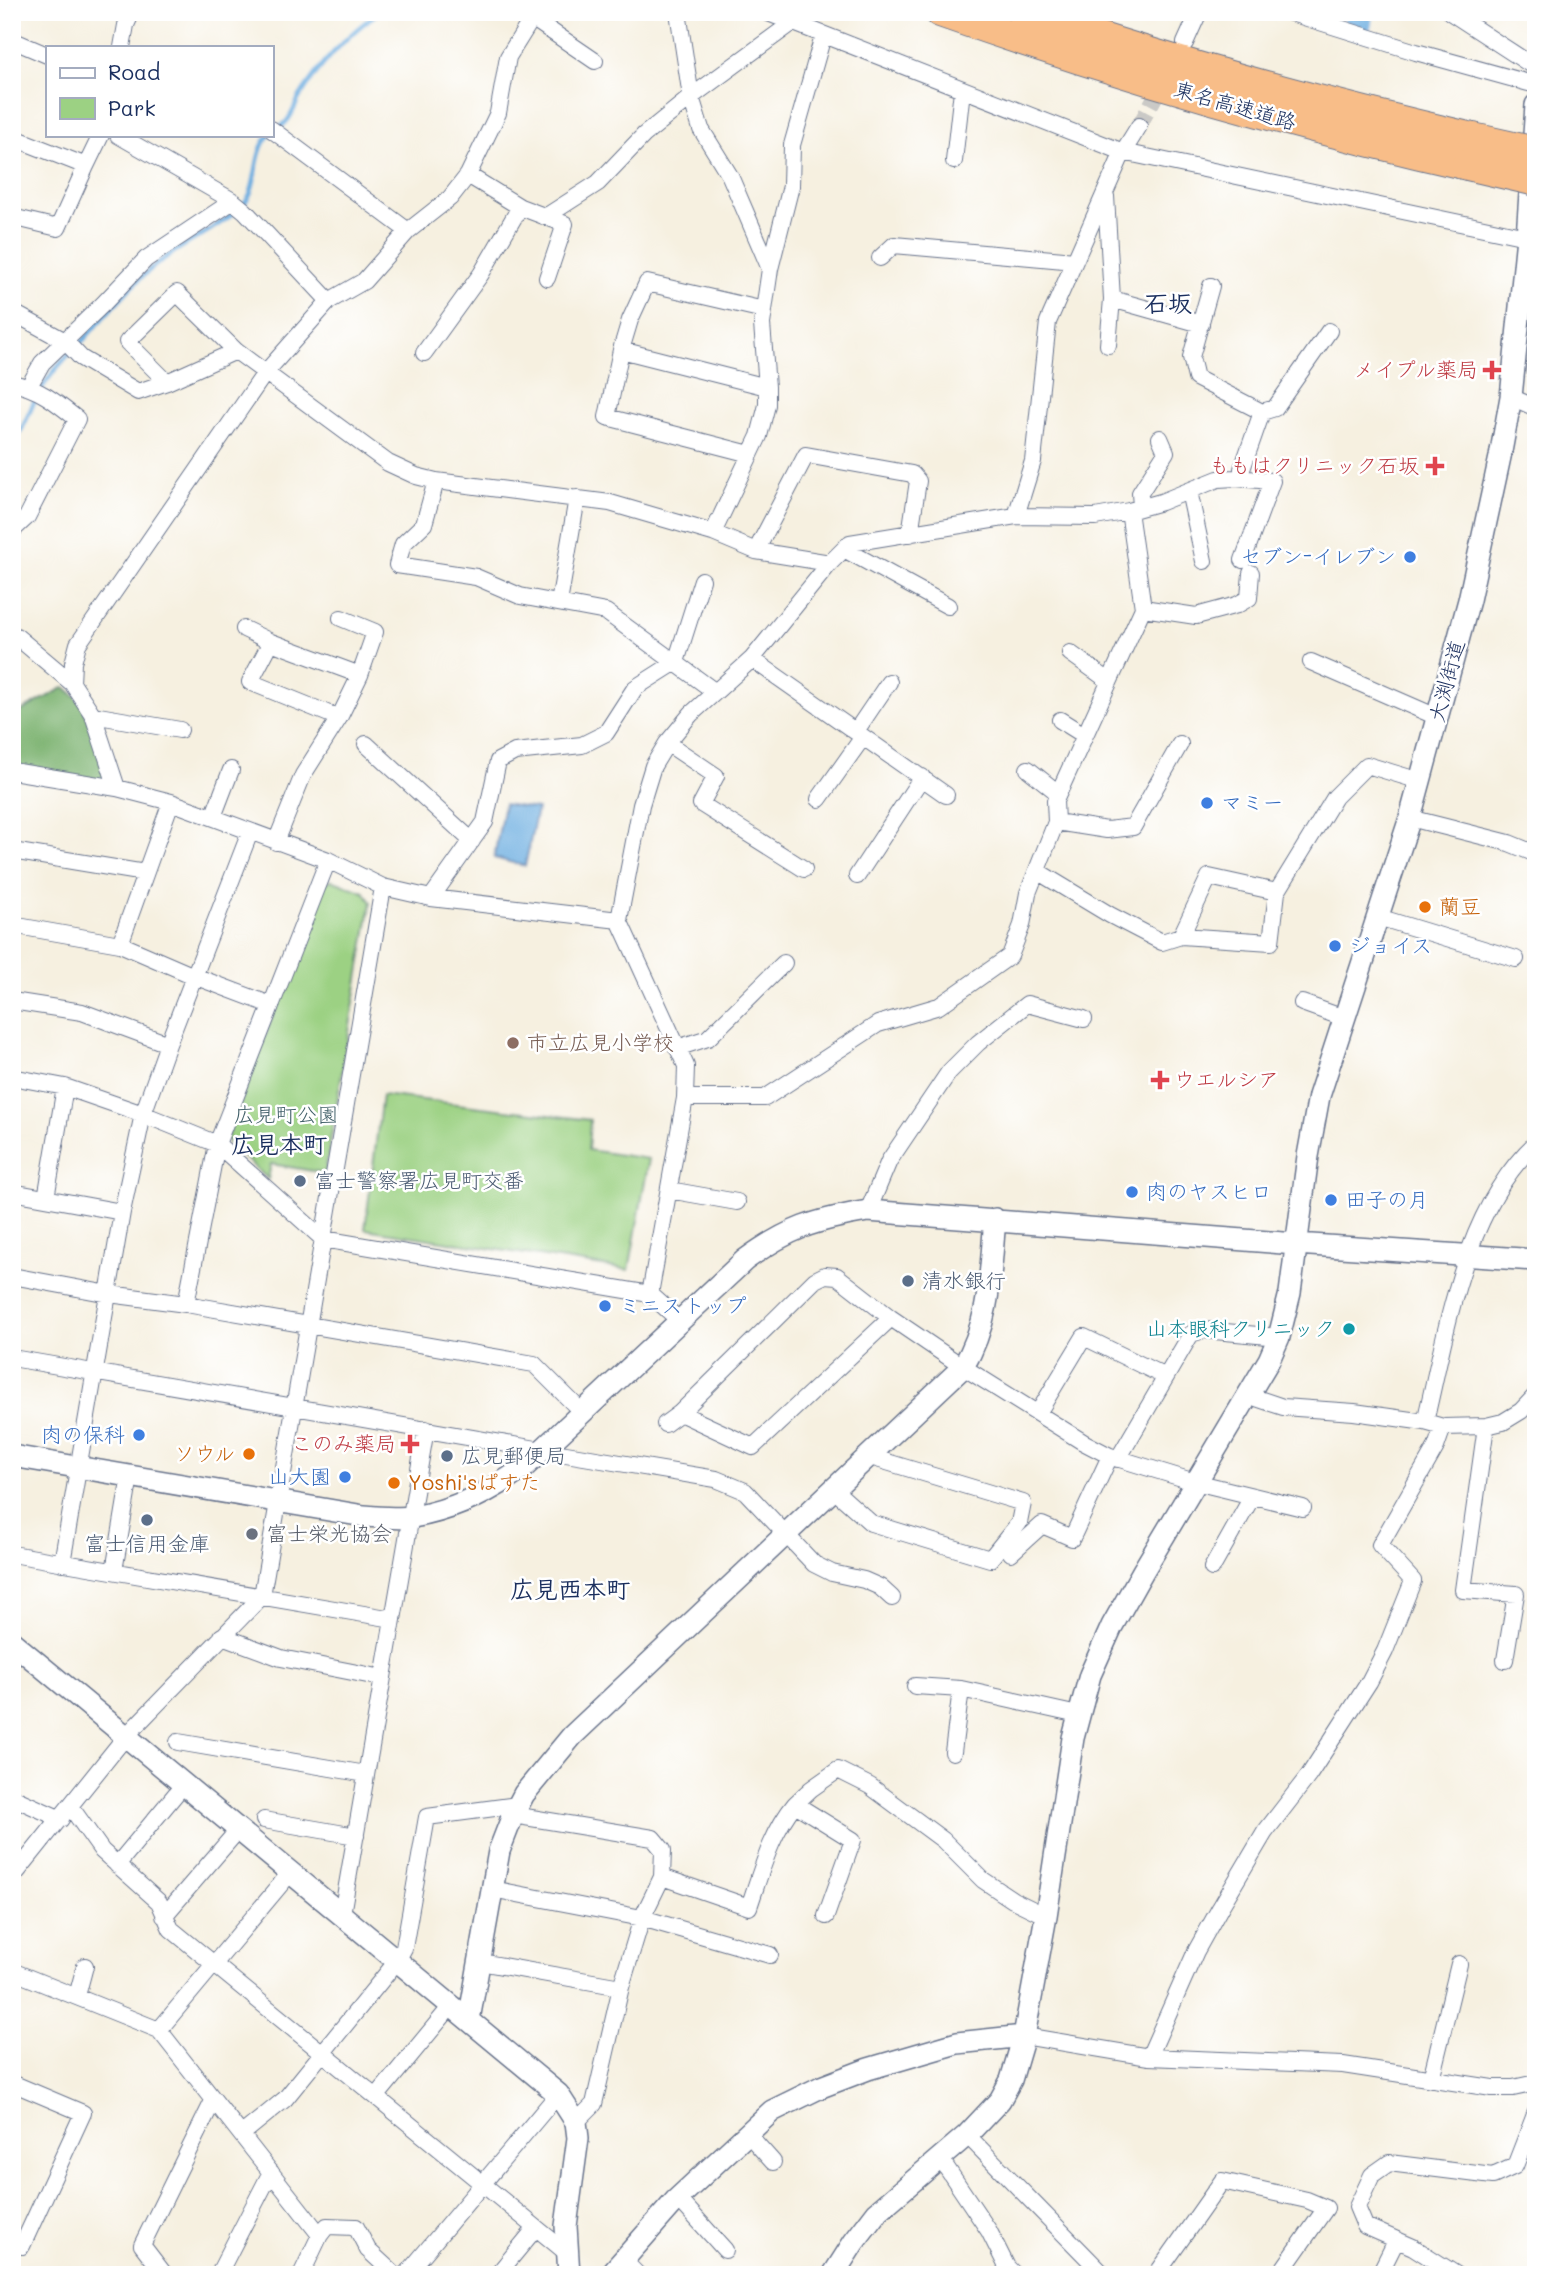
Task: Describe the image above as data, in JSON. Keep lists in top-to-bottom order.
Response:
{
  "streets": {
    "highway": ["東名高速道路"],
    "street": ["大渕街道"]
  },
  "districts": ["石坂", "広見本町", "広見西本町"],
  "parks": ["広見町公園"],
  "places": {
    "health": [
      "メイプル薬局",
      "ももはクリニック石坂",
      "ウエルシア",
      "このみ薬局"
    ],
    "other": [
      "セブン-イレブン",
      "マミー",
      "蘭豆",
      "ジョイス",
      "市立広見小学校",
      "富士警察署広見町交番",
      "肉のヤスヒロ",
      "田子の月",
      "清水銀行",
      "ミニストップ",
      "山本眼科クリニック",
      "肉の保科",
      "ソウル",
      "広見郵便局",
      "山大園",
      "Yoshi'sぱすた",
      "富士信用金庫",
      "富士栄光協会"
    ]
  },
  "legend": ["Road", "Park"]
}
